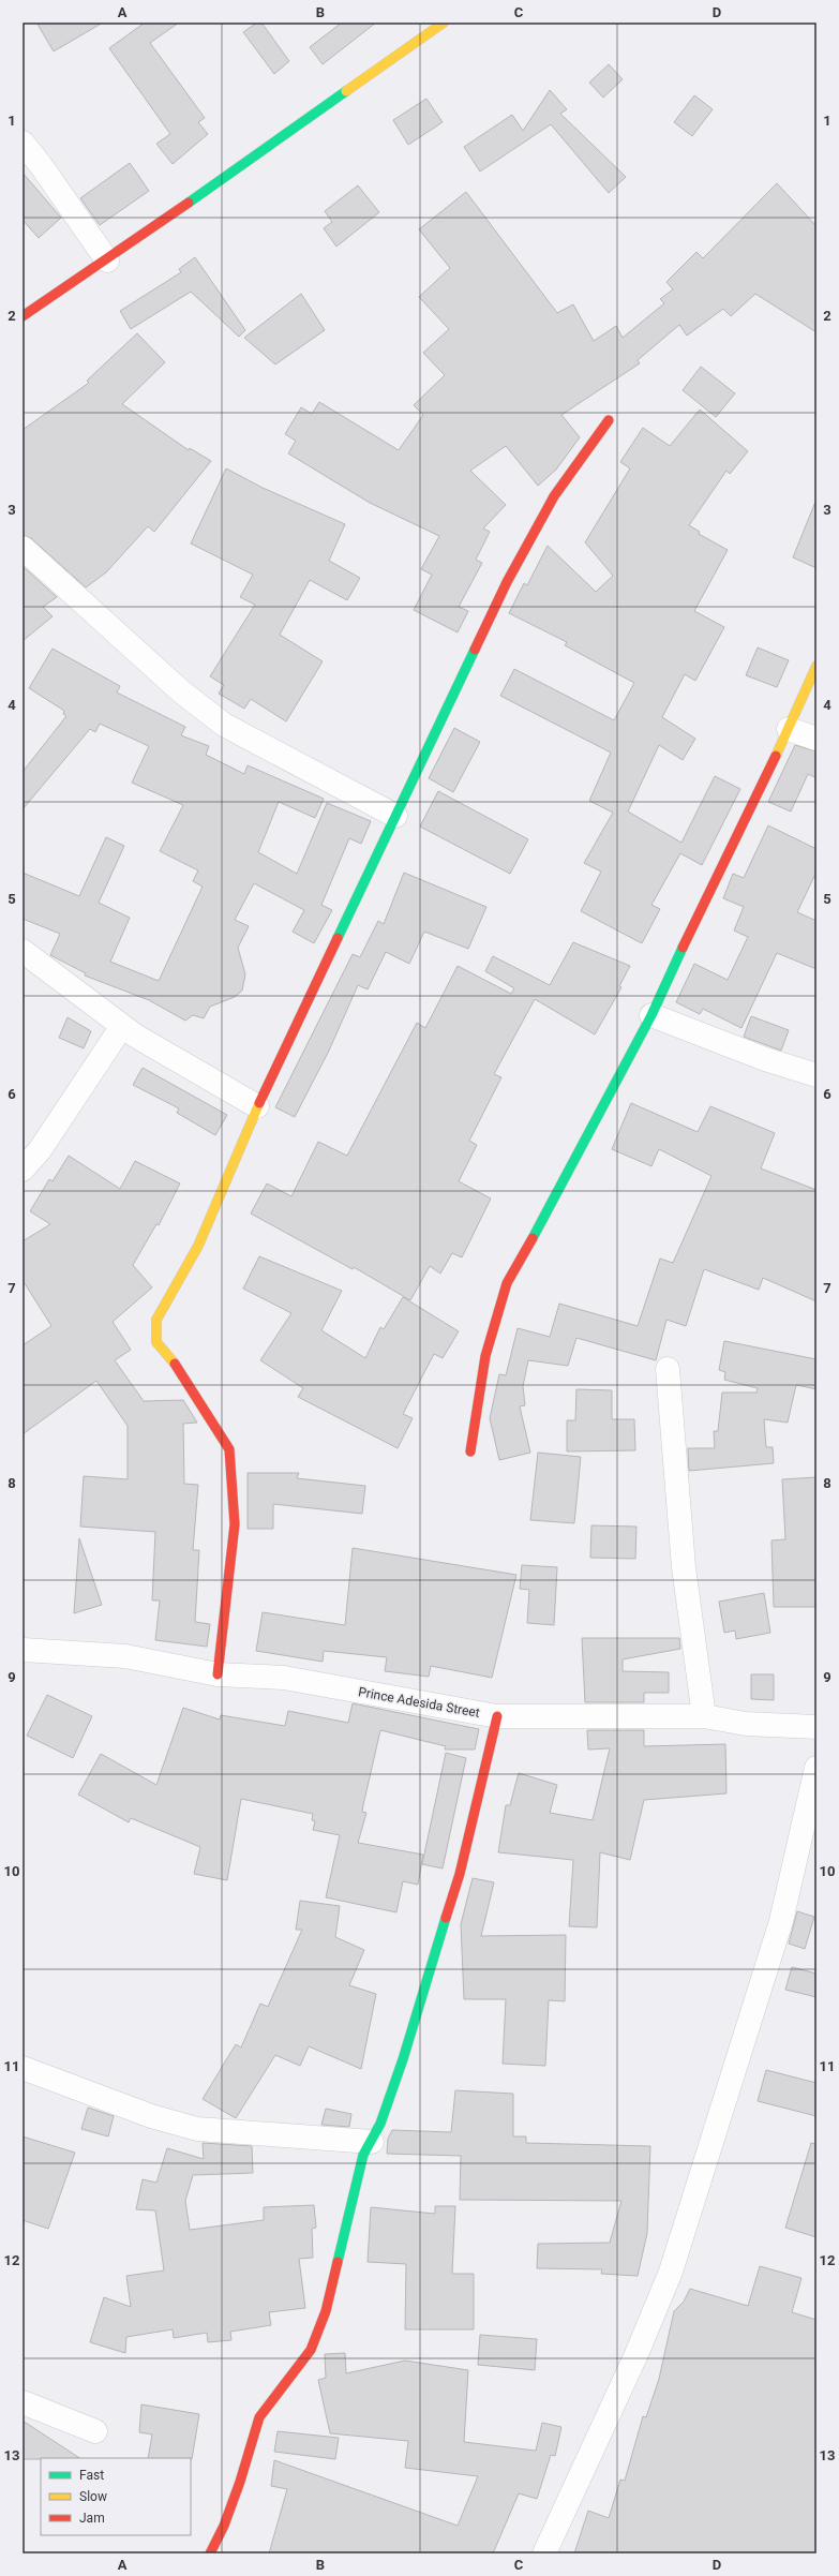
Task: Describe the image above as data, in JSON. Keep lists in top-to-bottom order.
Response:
{
  "streets": {
    "street": ["Prince Adesida Street"]
  },
  "legend": ["Fast", "Slow", "Jam"],
  "grid": {
    "columns": [
      "A",
      "B",
      "C",
      "D"
    ],
    "rows": [
      "1",
      "2",
      "3",
      "4",
      "5",
      "6",
      "7",
      "8",
      "9",
      "10",
      "11",
      "12",
      "13"
    ]
  }
}
